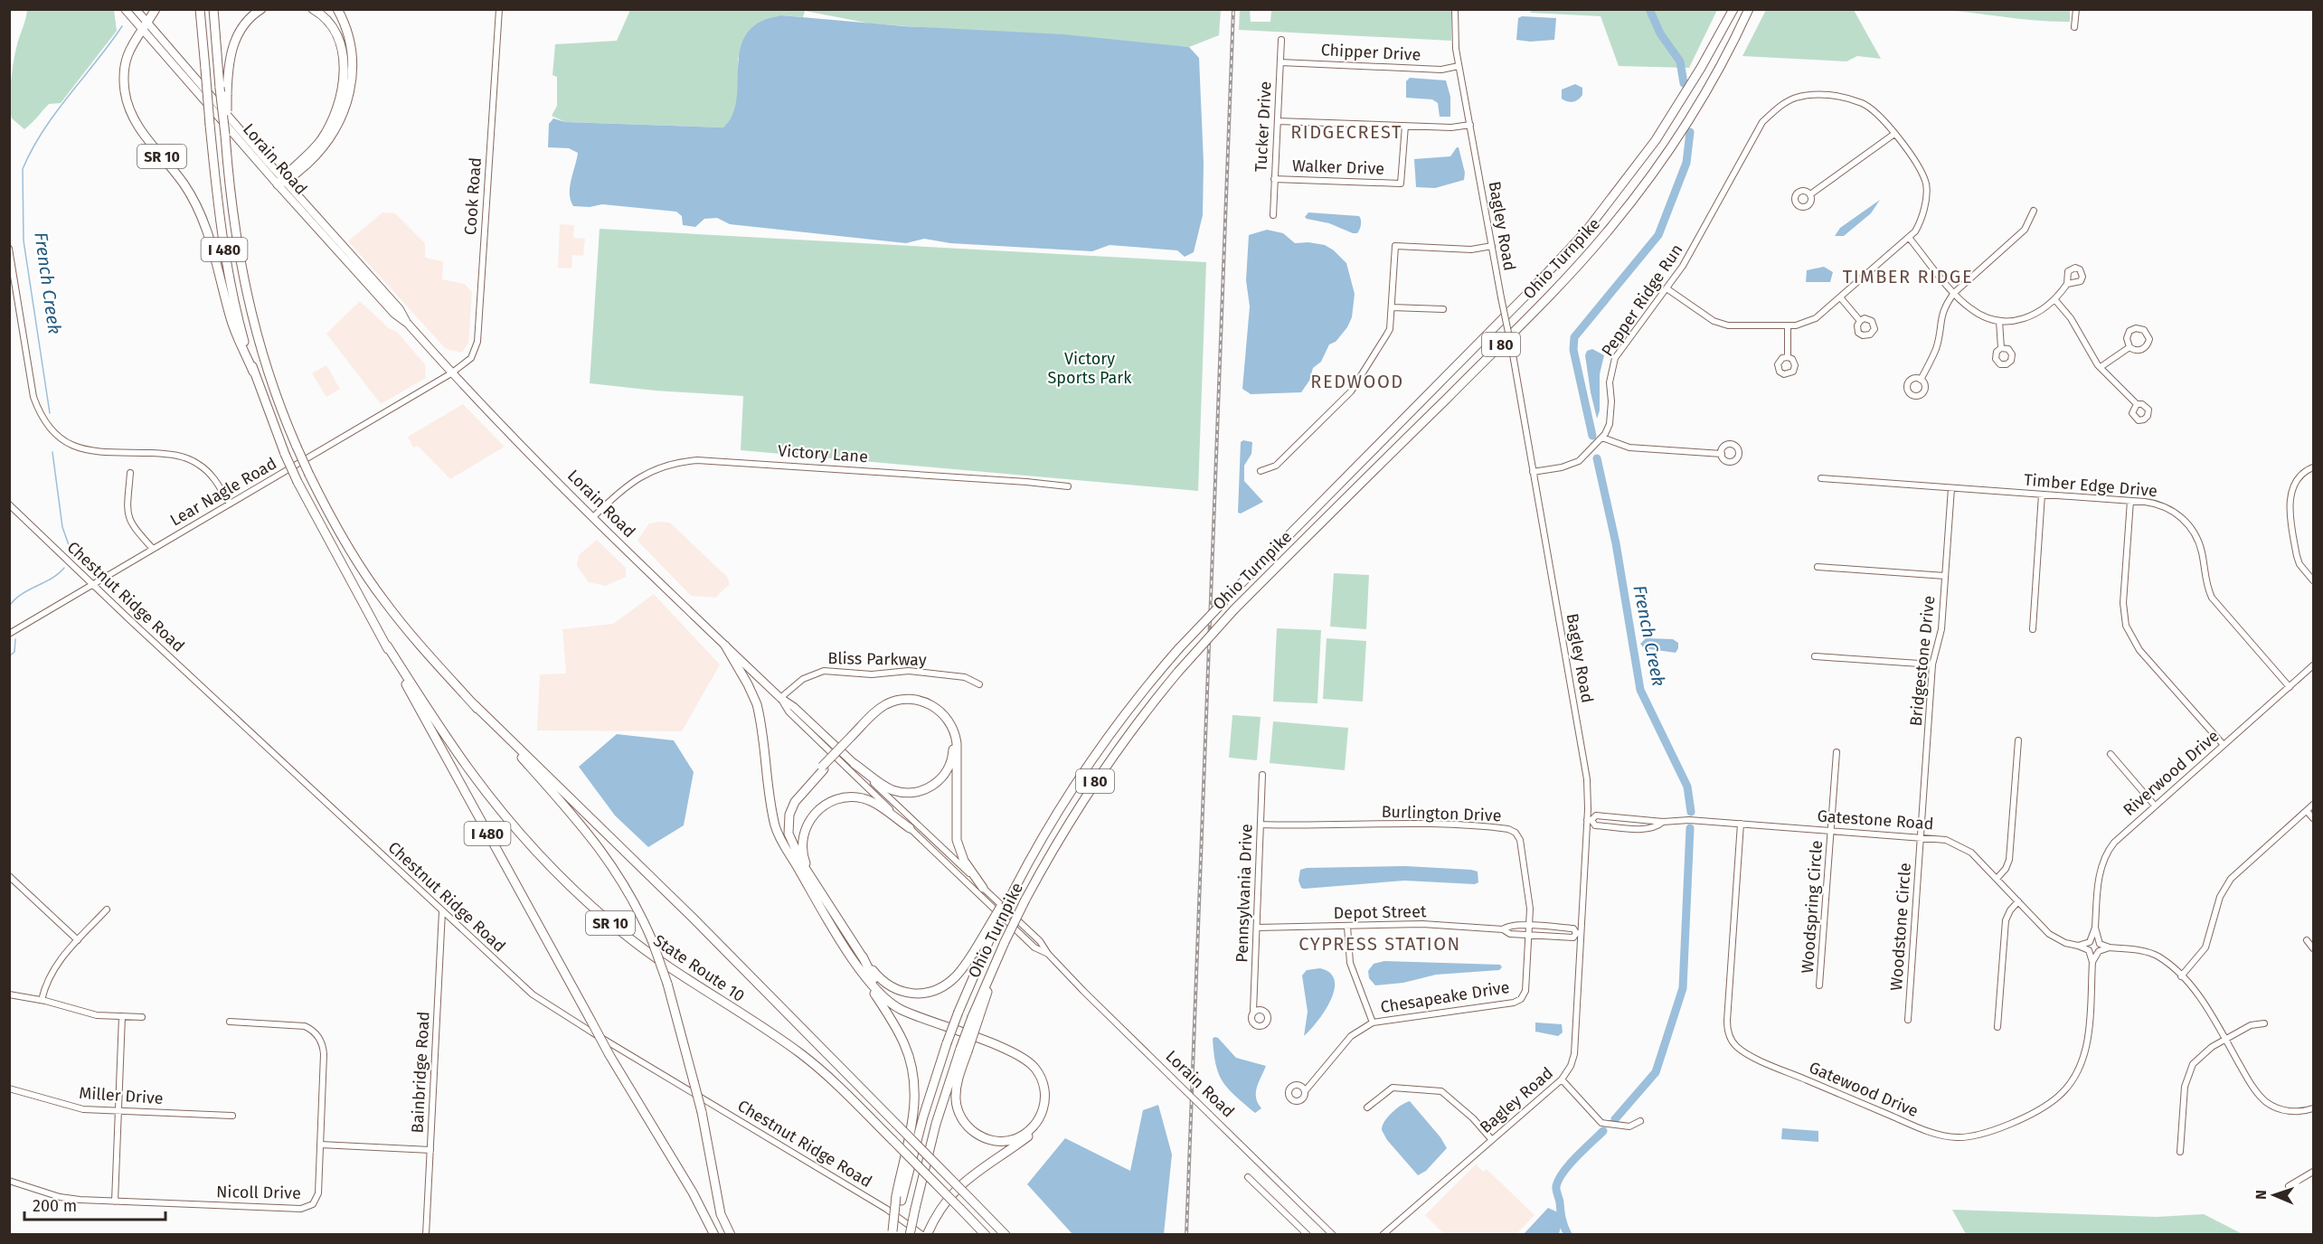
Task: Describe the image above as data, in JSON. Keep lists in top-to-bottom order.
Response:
{
  "streets": {
    "highway": [
      "SR 10",
      "I 480",
      "Ohio Turnpike",
      "I 80",
      "State Route 10"
    ],
    "main road": ["Lorain Road"],
    "street": [
      "Chipper Drive",
      "Tucker Drive",
      "Walker Drive",
      "Cook Road",
      "Bagley Road",
      "Pepper Ridge Run",
      "Victory Lane",
      "Timber Edge Drive",
      "Lear Nagle Road",
      "Chestnut Ridge Road",
      "Bliss Parkway",
      "Bridgestone Drive",
      "Riverwood Drive",
      "Burlington Drive",
      "Gatestone Road",
      "Pennsylvania Drive",
      "Woodspring Circle",
      "Depot Street",
      "Woodstone Circle",
      "Chesapeake Drive",
      "Bainbridge Road",
      "Gatewood Drive",
      "Miller Drive",
      "Nicoll Drive"
    ]
  },
  "crossings": [
    ["Chipper Drive", "Tucker Drive"],
    ["Chipper Drive", "Bagley Road"],
    ["Tucker Drive", "Walker Drive"],
    ["SR 10", "Lorain Road"],
    ["SR 10", "I 480"],
    ["Lorain Road", "Cook Road"],
    ["Lorain Road", "Victory Lane"],
    ["Lorain Road", "Lear Nagle Road"],
    ["Lorain Road", "Bliss Parkway"],
    ["Cook Road", "Lear Nagle Road"],
    ["Bagley Road", "Pepper Ridge Run"],
    ["Bagley Road", "Gatestone Road"],
    ["Bagley Road", "Depot Street"],
    ["I 480", "State Route 10"],
    ["Timber Edge Drive", "Bridgestone Drive"],
    ["Timber Edge Drive", "Riverwood Drive"],
    ["Lear Nagle Road", "Chestnut Ridge Road"],
    ["Chestnut Ridge Road", "Bainbridge Road"],
    ["Bridgestone Drive", "Gatestone Road"],
    ["Bridgestone Drive", "Woodstone Circle"],
    ["Riverwood Drive", "Gatestone Road"],
    ["Riverwood Drive", "Gatewood Drive"],
    ["Burlington Drive", "Pennsylvania Drive"],
    ["Burlington Drive", "Depot Street"],
    ["Burlington Drive", "Chesapeake Drive"],
    ["Gatestone Road", "Woodspring Circle"],
    ["Gatestone Road", "Woodstone Circle"],
    ["Gatestone Road", "Gatewood Drive"],
    ["Pennsylvania Drive", "Depot Street"],
    ["Depot Street", "Chesapeake Drive"]
  ],
  "districts": [
    "RIDGECREST",
    "TIMBER RIDGE",
    "REDWOOD",
    "CYPRESS STATION"
  ],
  "water": ["French Creek"],
  "parks": ["Victory Sports Park"],
  "scale_bar": "200 m",
  "north": "left"
}
